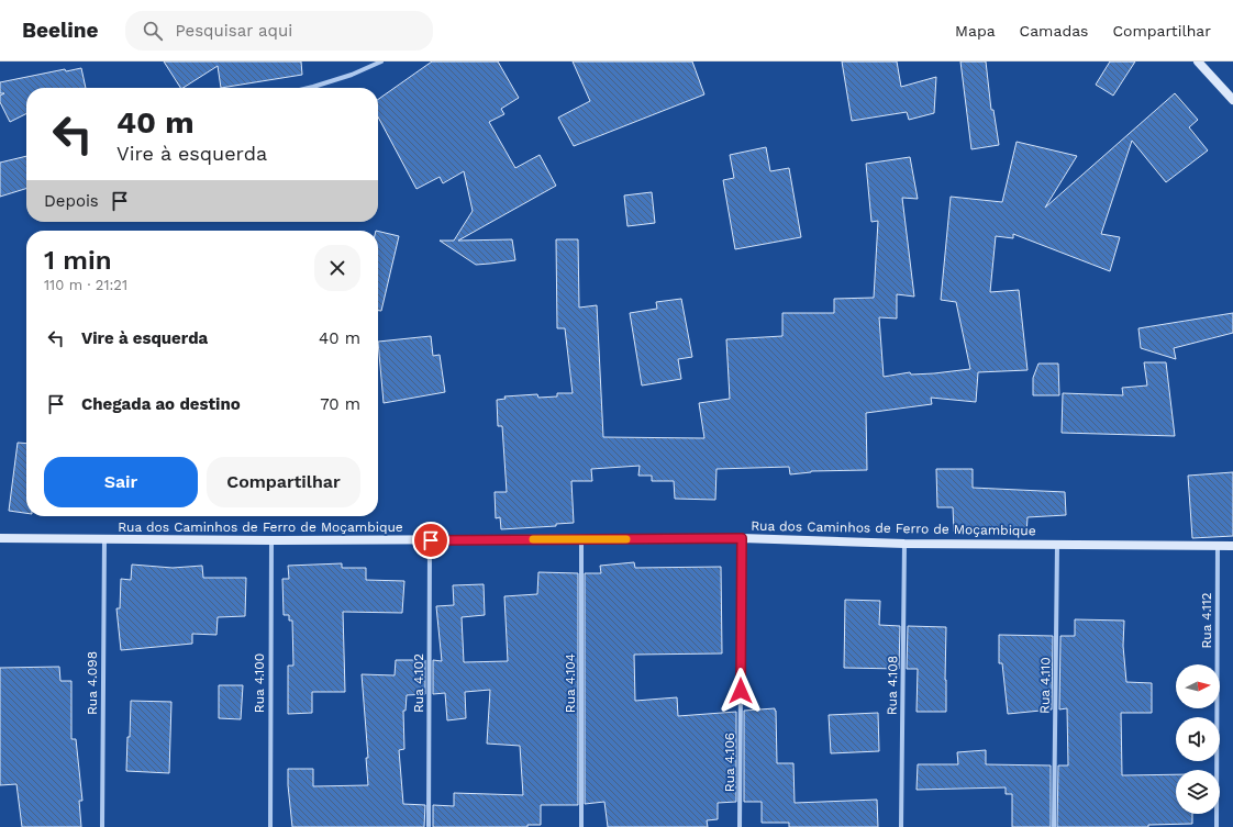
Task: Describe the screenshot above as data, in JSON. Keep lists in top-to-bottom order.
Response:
{
  "streets": {
    "street": [
      "Rua dos Caminhos de Ferro de Moçambique",
      "Rua 4.112",
      "Rua 4.098",
      "Rua 4.100",
      "Rua 4.102",
      "Rua 4.104",
      "Rua 4.108",
      "Rua 4.110",
      "Rua 4.106"
    ]
  },
  "crossings": [
    ["Rua dos Caminhos de Ferro de Moçambique", "Rua 4.112"],
    ["Rua dos Caminhos de Ferro de Moçambique", "Rua 4.098"],
    ["Rua dos Caminhos de Ferro de Moçambique", "Rua 4.100"],
    ["Rua dos Caminhos de Ferro de Moçambique", "Rua 4.102"],
    ["Rua dos Caminhos de Ferro de Moçambique", "Rua 4.104"],
    ["Rua dos Caminhos de Ferro de Moçambique", "Rua 4.108"],
    ["Rua dos Caminhos de Ferro de Moçambique", "Rua 4.110"],
    ["Rua dos Caminhos de Ferro de Moçambique", "Rua 4.106"]
  ],
  "north": "right",
  "page": {
    "header": "Beeline",
    "search": "Pesquisar aqui",
    "nav": ["Mapa", "Camadas", "Compartilhar"],
    "turn": ["40 m", "Vire à esquerda"],
    "then": "Depois",
    "heading": ["1 min", "110 m · 21:21"],
    "list": [
      {
        "name": "Vire à esquerda",
        "value": "40 m"
      },
      {
        "name": "Chegada ao destino",
        "value": "70 m"
      }
    ],
    "buttons": ["Sair", "Compartilhar"]
  }
}
